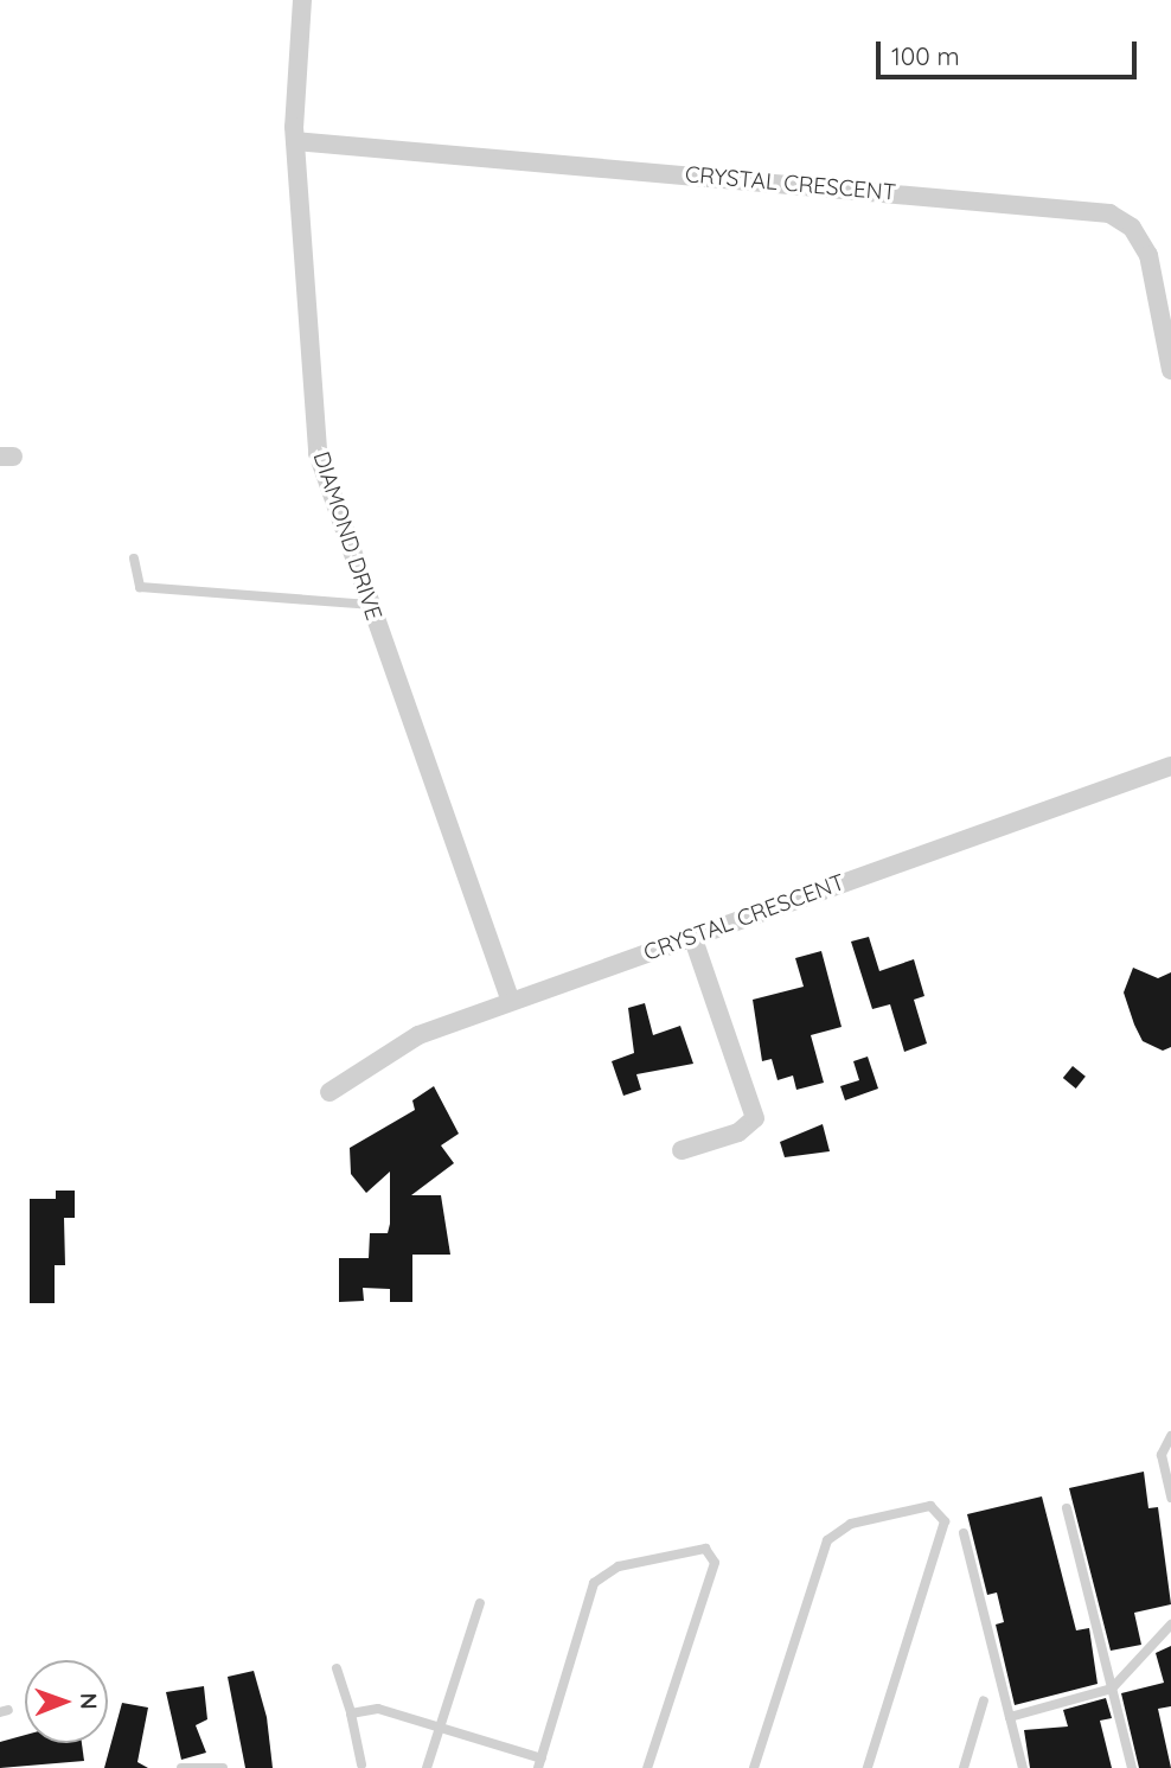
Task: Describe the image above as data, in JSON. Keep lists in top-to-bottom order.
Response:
{
  "streets": {
    "street": ["CRYSTAL CRESCENT", "DIAMOND DRIVE"]
  },
  "crossings": [
    ["CRYSTAL CRESCENT", "DIAMOND DRIVE"]
  ],
  "scale_bar": "100 m",
  "north": "right"
}
